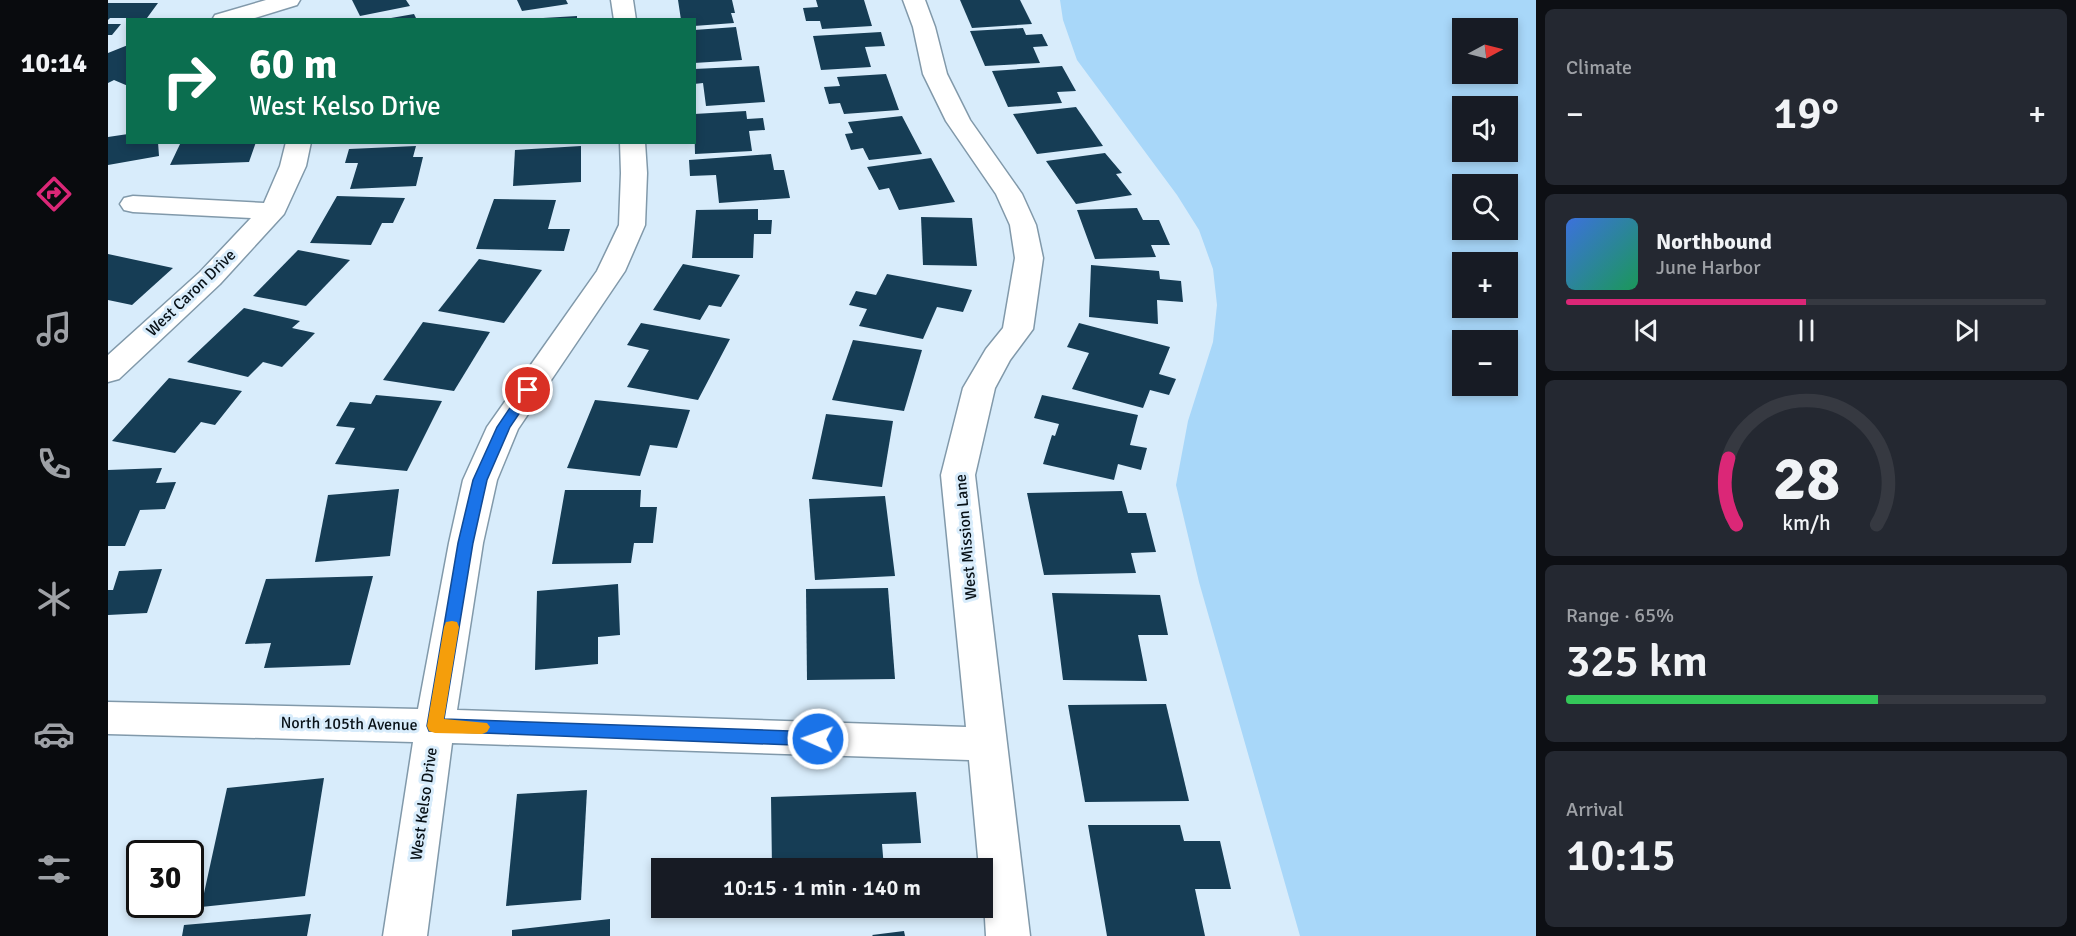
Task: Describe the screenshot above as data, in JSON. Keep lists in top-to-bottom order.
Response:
{
  "streets": {
    "street": [
      "West Caron Drive",
      "West Mission Lane",
      "North 105th Avenue",
      "West Kelso Drive"
    ]
  },
  "crossings": [
    ["West Mission Lane", "North 105th Avenue"],
    ["North 105th Avenue", "West Kelso Drive"]
  ],
  "north": "right",
  "page": {
    "tabs": "10:14",
    "tile": [
      "Climate",
      ["Range · 65%", "325 km"],
      ["Arrival", "10:15"]
    ],
    "map_buttons": ["+", "−"],
    "turn": ["60 m", "West Kelso Drive"],
    "heat": ["−", "19°", "+"],
    "song": ["Northbound", "June Harbor"],
    "limit": "30",
    "trip": "10:15 · 1 min · 140 m",
    "gauge": ["28", "km/h"]
  }
}
